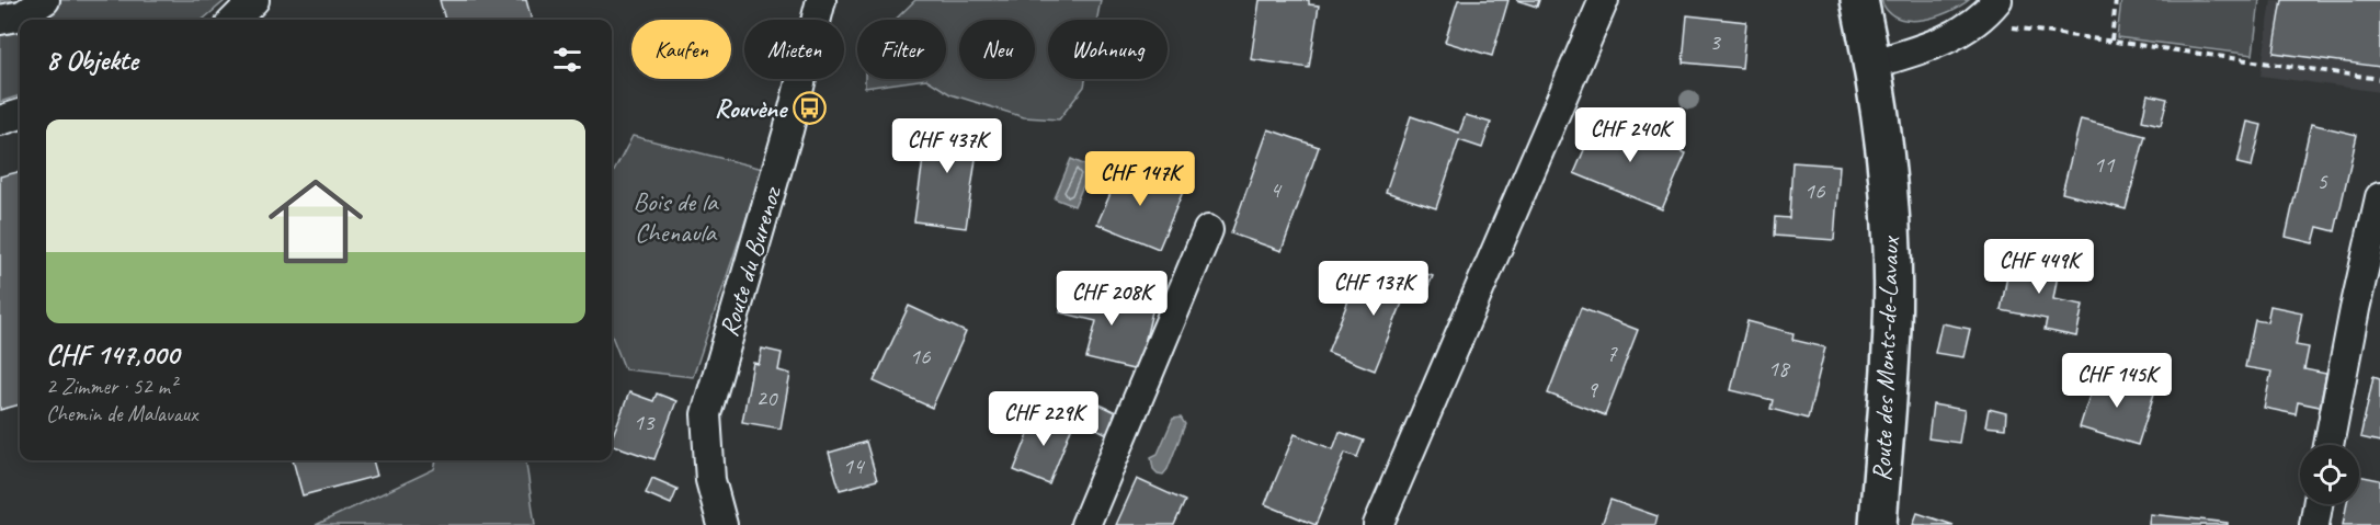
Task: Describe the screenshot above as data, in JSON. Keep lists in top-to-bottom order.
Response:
{
  "streets": {
    "street": ["Route du Burenoz", "Route des Monts-de-Lavaux"]
  },
  "parks": ["Bois de la Chenaula"],
  "places": {
    "bus stop": ["Rouvène"]
  },
  "house_numbers": [
    "3",
    "11",
    "5",
    "4",
    "16",
    "7",
    "16",
    "18",
    "9",
    "20",
    "13",
    "14"
  ],
  "page": {
    "chip": [
      "Kaufen",
      "Mieten",
      "Filter",
      "Neu",
      "Wohnung"
    ],
    "heading": "8 Objekte",
    "list": [
      {
        "name": "CHF 147,000",
        "note": "2 Zimmer · 52 m² · Chemin de Malavaux"
      }
    ],
    "price": [
      "CHF 240K",
      "CHF 437K",
      "CHF 147K",
      "CHF 449K",
      "CHF 137K",
      "CHF 208K",
      "CHF 145K",
      "CHF 229K"
    ]
  }
}
